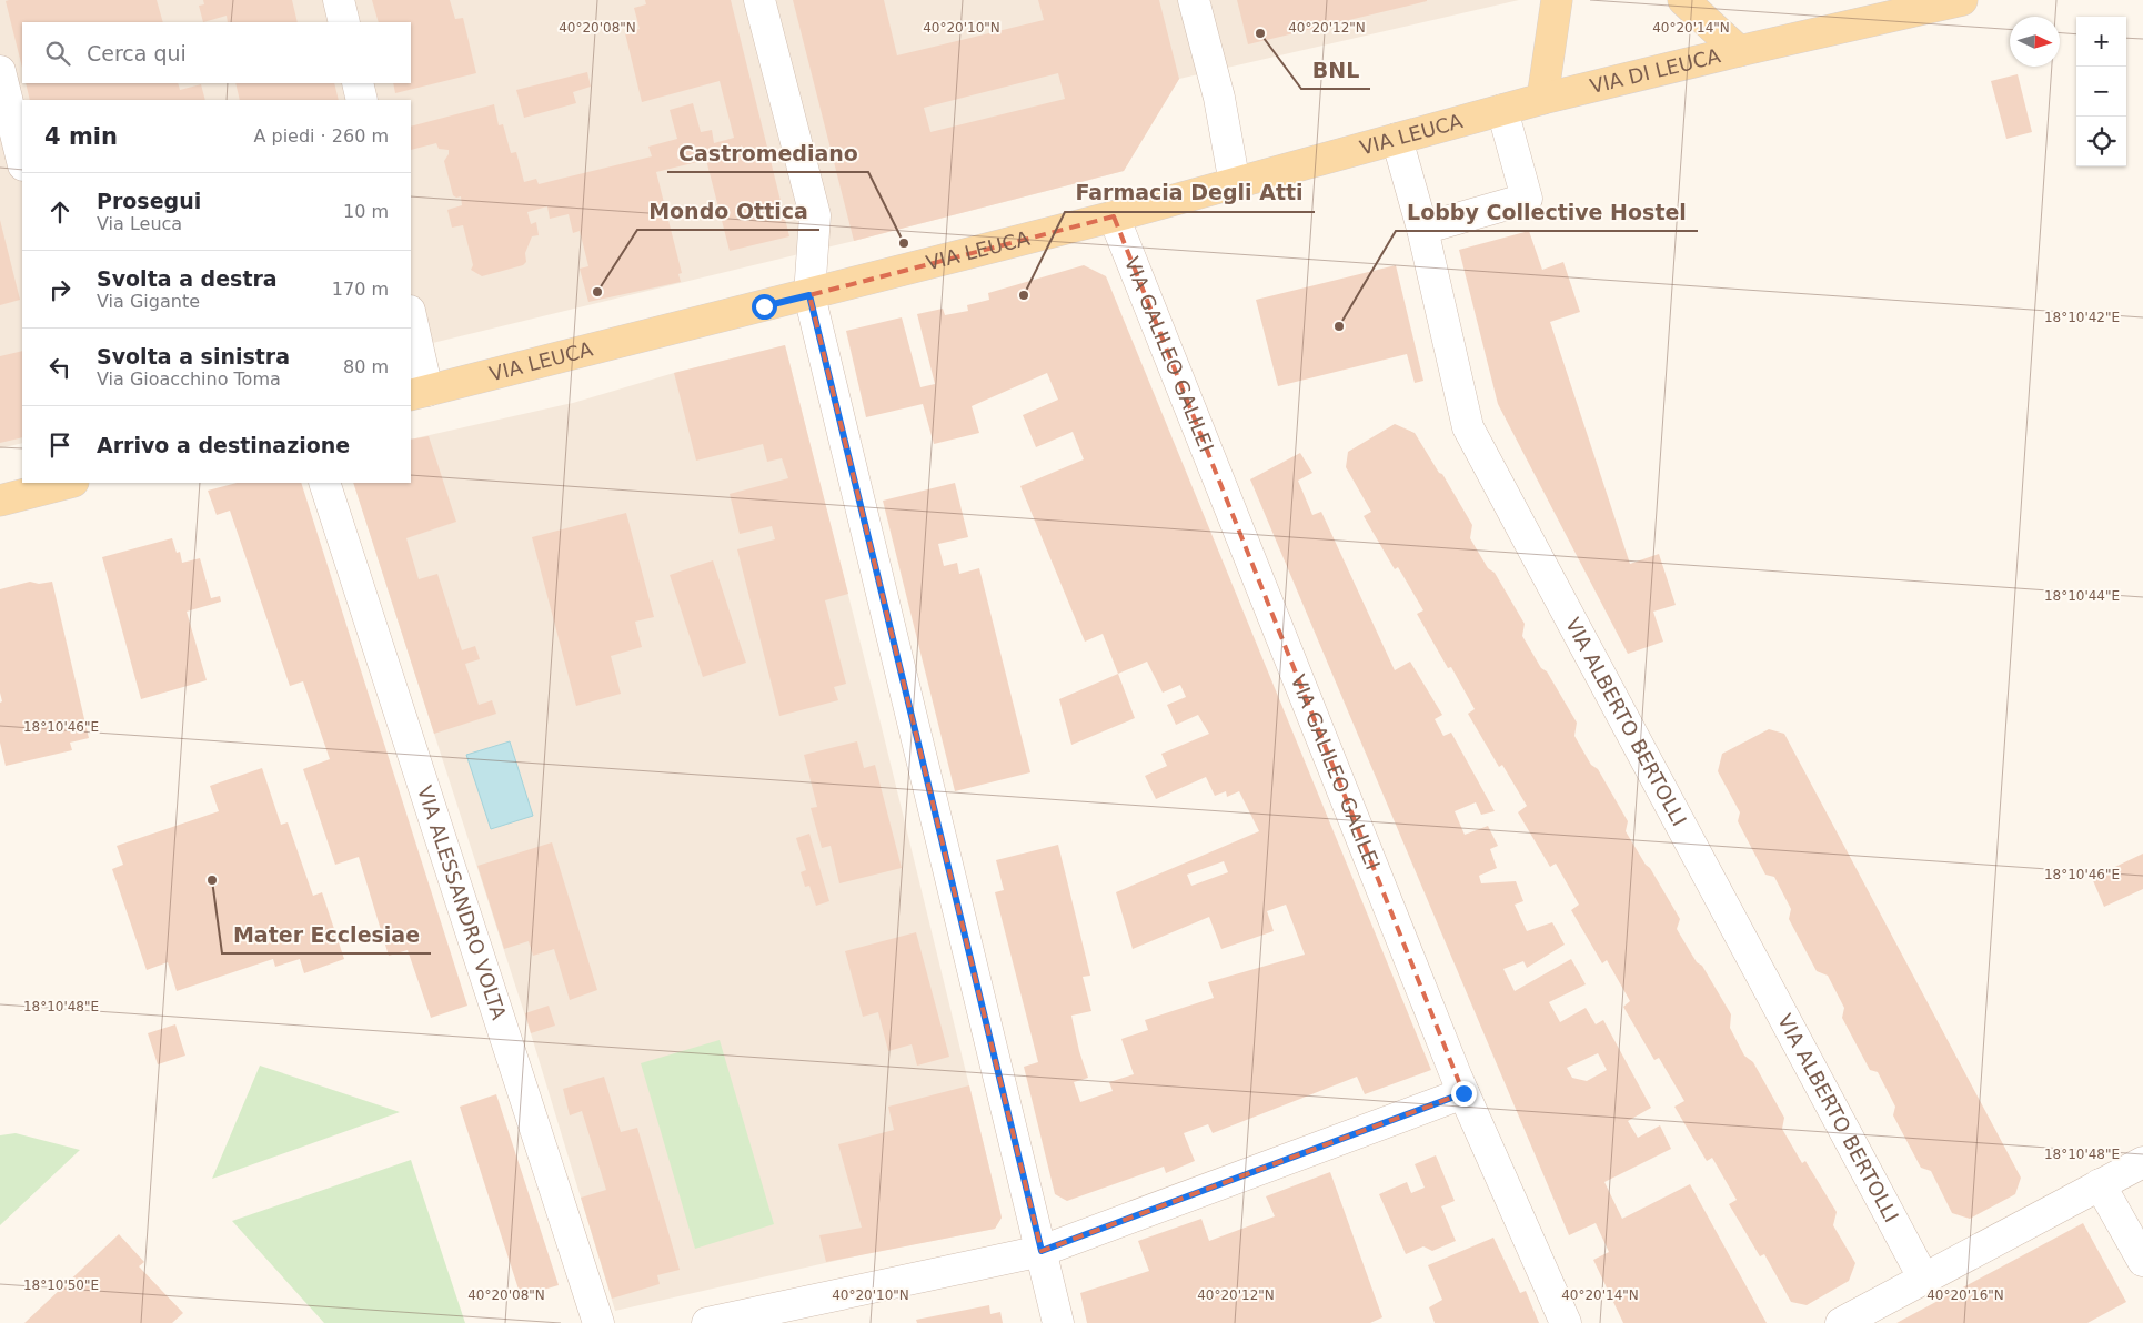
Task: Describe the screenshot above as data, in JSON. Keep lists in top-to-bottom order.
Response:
{
  "streets": {
    "main road": ["VIA DI LEUCA", "VIA LEUCA"],
    "street": ["VIA GALILEO GALILEI", "VIA ALBERTO BERTOLLI", "VIA ALESSANDRO VOLTA"]
  },
  "crossings": [
    ["VIA DI LEUCA", "VIA LEUCA"],
    ["VIA LEUCA", "VIA GALILEO GALILEI"],
    ["VIA LEUCA", "VIA ALBERTO BERTOLLI"]
  ],
  "places": [
    "BNL",
    "Castromediano",
    "Mondo Ottica",
    "Farmacia Degli Atti",
    "Lobby Collective Hostel",
    "Mater Ecclesiae"
  ],
  "north": "right",
  "page": {
    "map_buttons": ["+", "−"],
    "search": "Cerca qui",
    "heading": ["4 min", "A piedi · 260 m"],
    "list": [
      ["Prosegui", "Via Leuca", "10 m"],
      ["Svolta a destra", "Via Gigante", "170 m"],
      ["Svolta a sinistra", "Via Gioacchino Toma", "80 m"],
      "Arrivo a destinazione"
    ]
  },
  "coordinates": [
    "40°20'08\"N",
    "40°20'10\"N",
    "40°20'12\"N",
    "40°20'14\"N",
    "18°10'42\"E",
    "18°10'44\"E",
    "18°10'46\"E",
    "18°10'48\"E",
    "18°10'50\"E",
    "40°20'16\"N"
  ]
}
